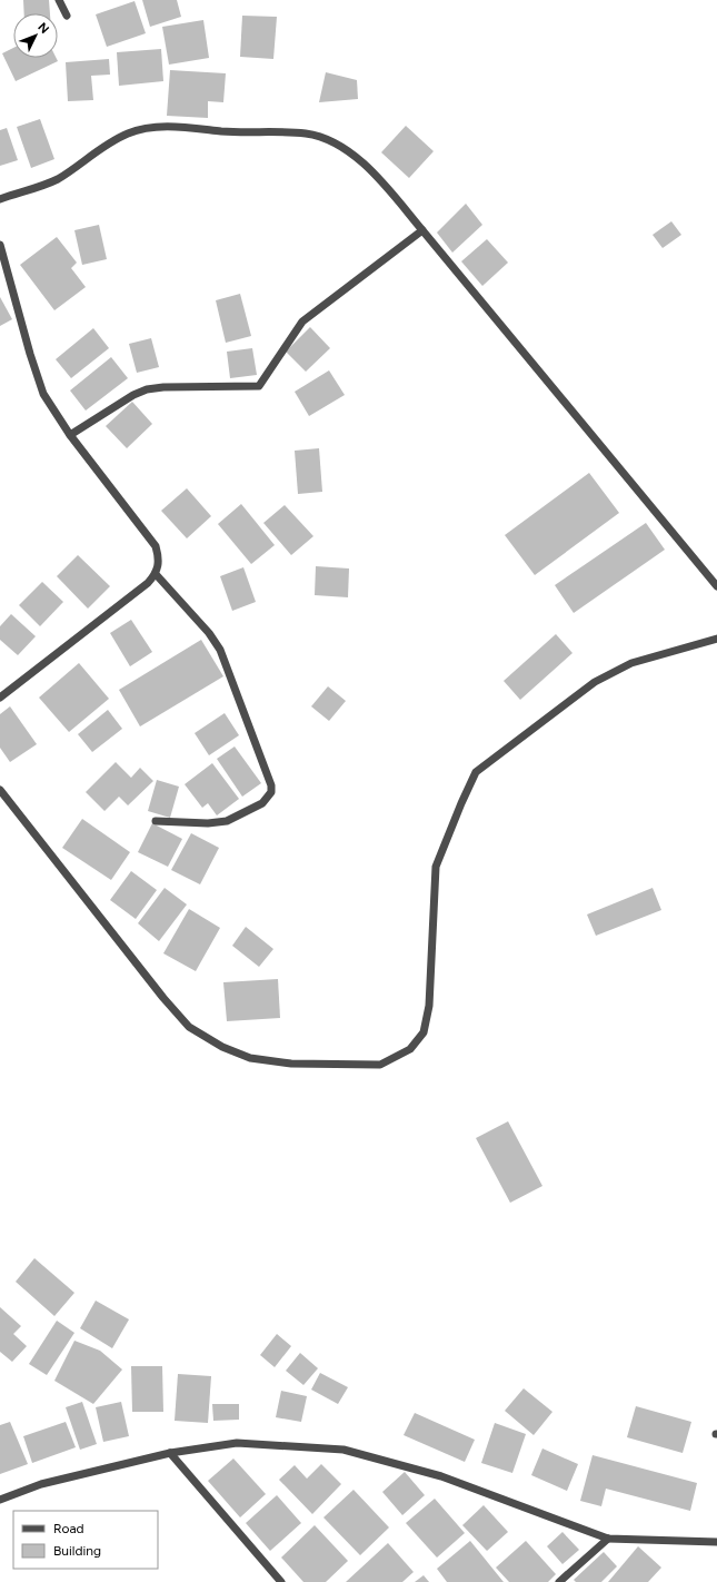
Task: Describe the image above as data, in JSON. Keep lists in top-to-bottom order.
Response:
{
  "legend": ["Road", "Building"],
  "north": "top right"
}
